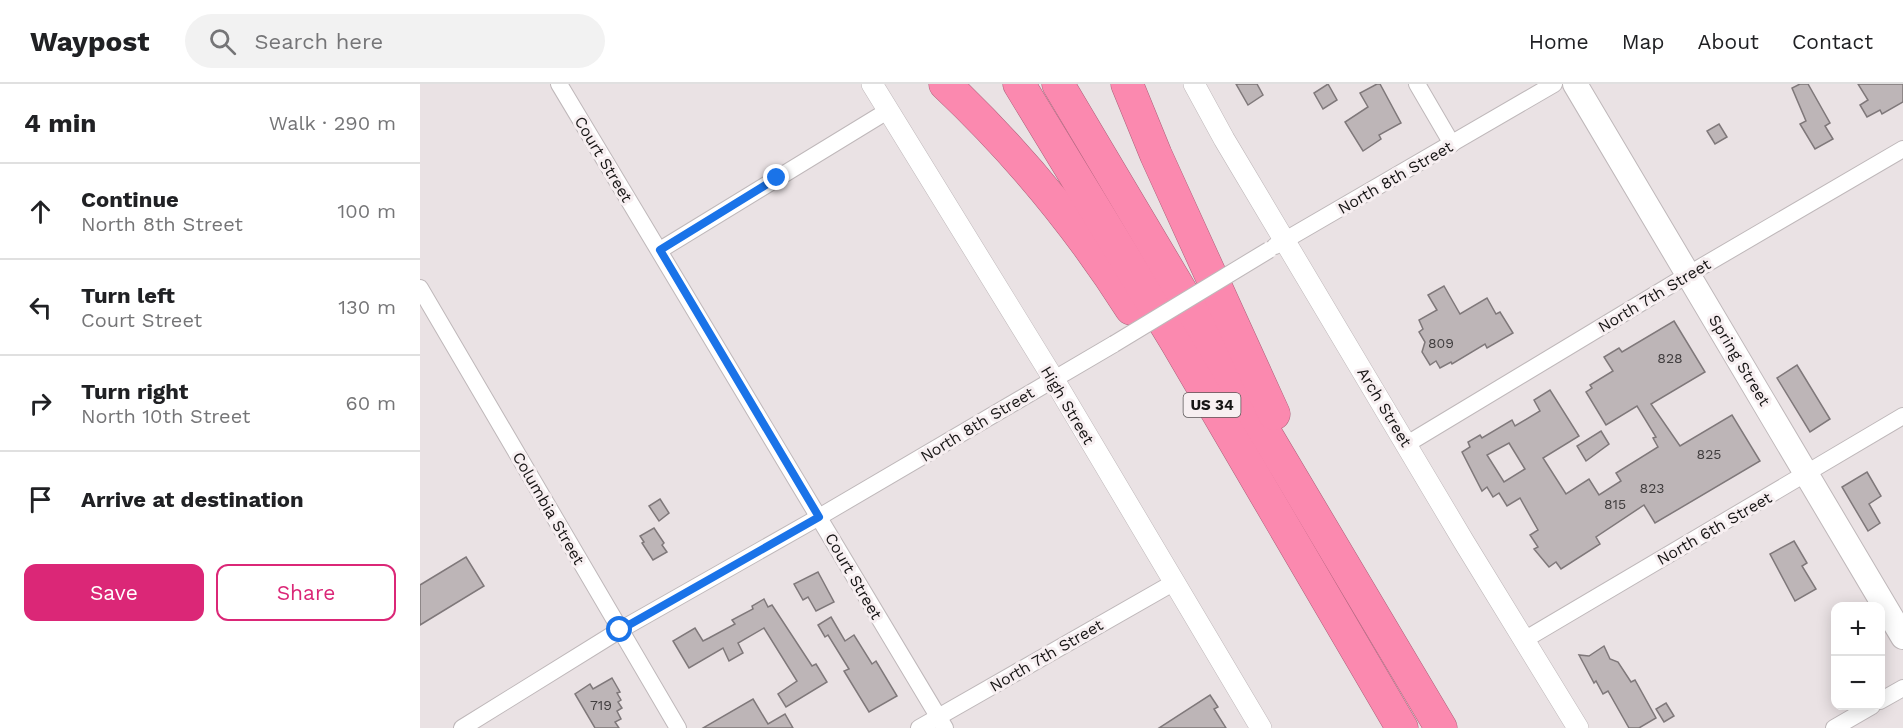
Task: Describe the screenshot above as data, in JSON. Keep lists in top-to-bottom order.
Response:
{
  "streets": {
    "highway": ["US 34"],
    "main road": ["Spring Street"],
    "street": [
      "Court Street",
      "North 8th Street",
      "North 7th Street",
      "High Street",
      "Arch Street",
      "Columbia Street",
      "North 6th Street"
    ]
  },
  "crossings": [
    ["Court Street", "North 8th Street"],
    ["Court Street", "North 7th Street"],
    ["North 8th Street", "High Street"],
    ["North 8th Street", "Arch Street"],
    ["North 8th Street", "Columbia Street"],
    ["North 7th Street", "Spring Street"],
    ["North 7th Street", "High Street"],
    ["North 7th Street", "Arch Street"],
    ["Spring Street", "North 6th Street"],
    ["Arch Street", "North 6th Street"]
  ],
  "house_numbers": [
    "809",
    "828",
    "825",
    "823",
    "815",
    "719"
  ],
  "page": {
    "header": "Waypost",
    "search": "Search here",
    "nav": [
      "Home",
      "Map",
      "About",
      "Contact"
    ],
    "heading": ["4 min", "Walk · 290 m"],
    "list": [
      ["Continue", "North 8th Street", "100 m"],
      ["Turn left", "Court Street", "130 m"],
      ["Turn right", "North 10th Street", "60 m"],
      "Arrive at destination"
    ],
    "buttons": ["Save", "Share"],
    "map_buttons": ["+", "−"]
  }
}
